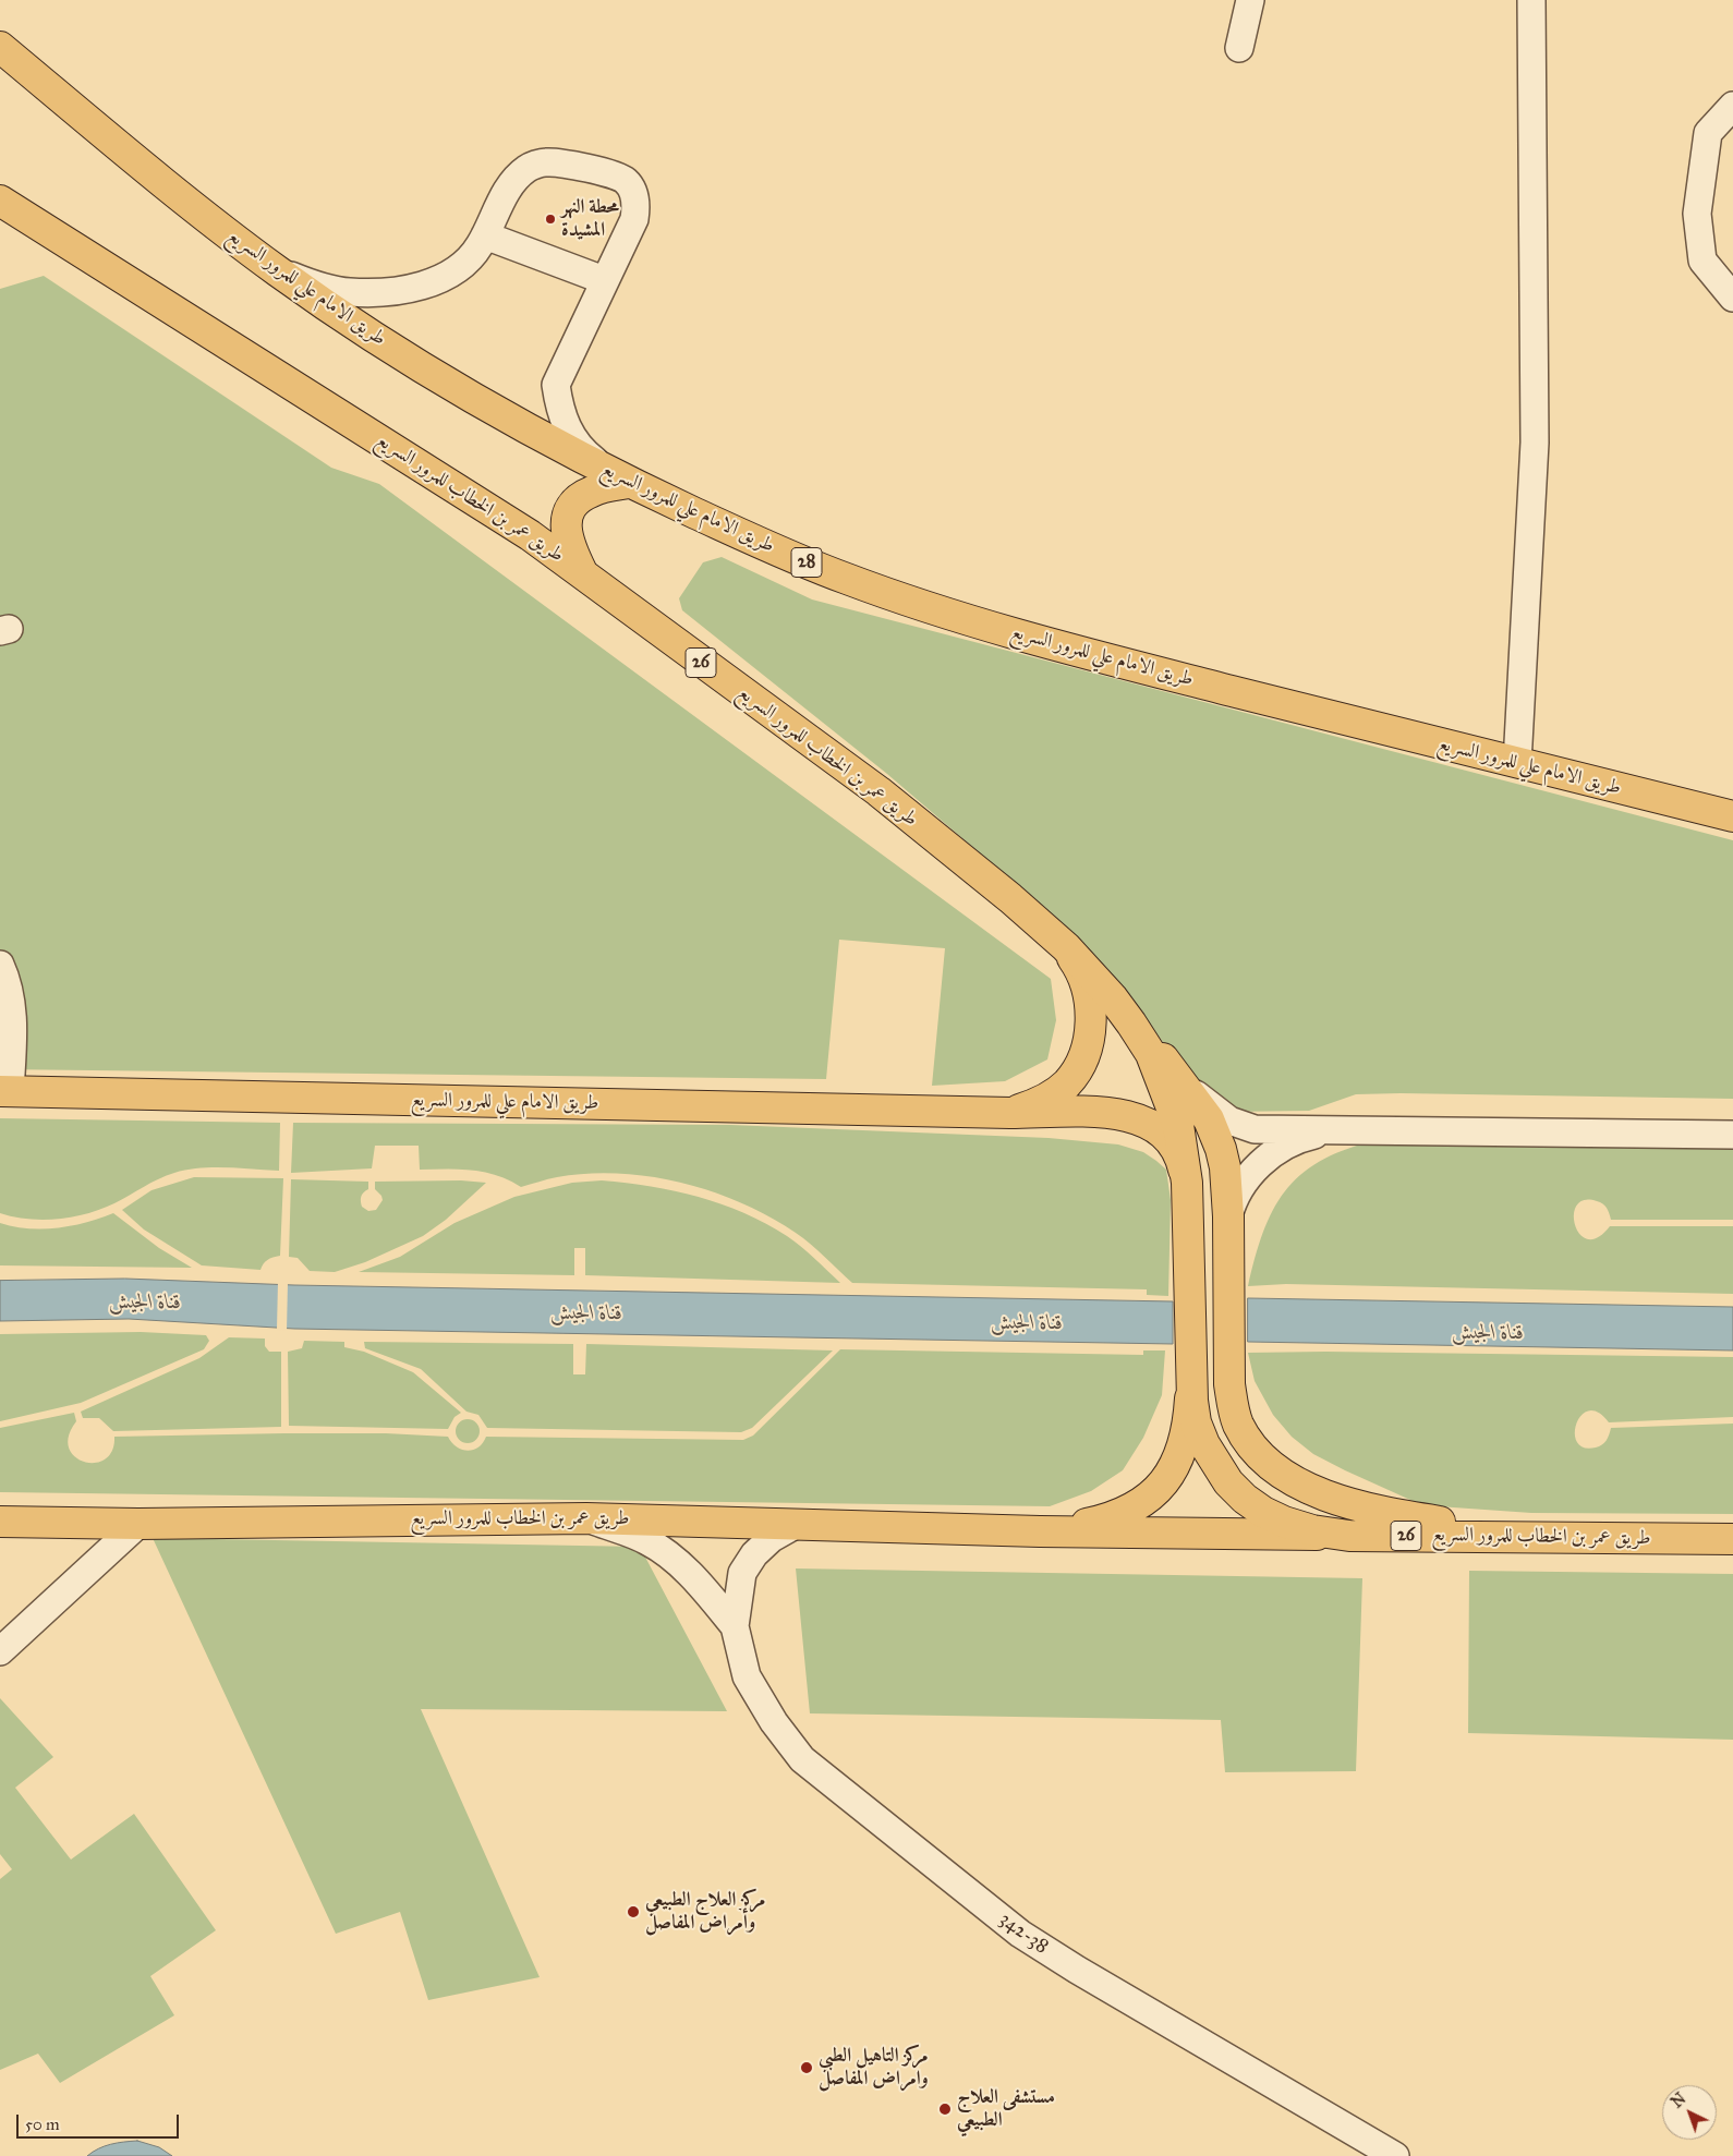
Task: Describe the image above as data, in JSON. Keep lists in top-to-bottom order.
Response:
{
  "streets": {
    "main road": [
      "طريق الامام علي للمرور السريع",
      "طريق عمر بن الخطاب للمرور السريع",
      "28",
      "26"
    ],
    "street": ["342-38"]
  },
  "crossings": [
    ["طريق الامام علي للمرور السريع", "طريق عمر بن الخطاب للمرور السريع"]
  ],
  "water": ["قناة الجيش"],
  "places": [
    "محطة النهر المشيدة",
    "مركز العلاج الطبيعي وأمراض المفاصل",
    "مركز التاهيل الطبي وامراض المفاصل",
    "مستشفى العلاج الطبيعي"
  ],
  "scale_bar": "50 m",
  "north": "top left"
}
